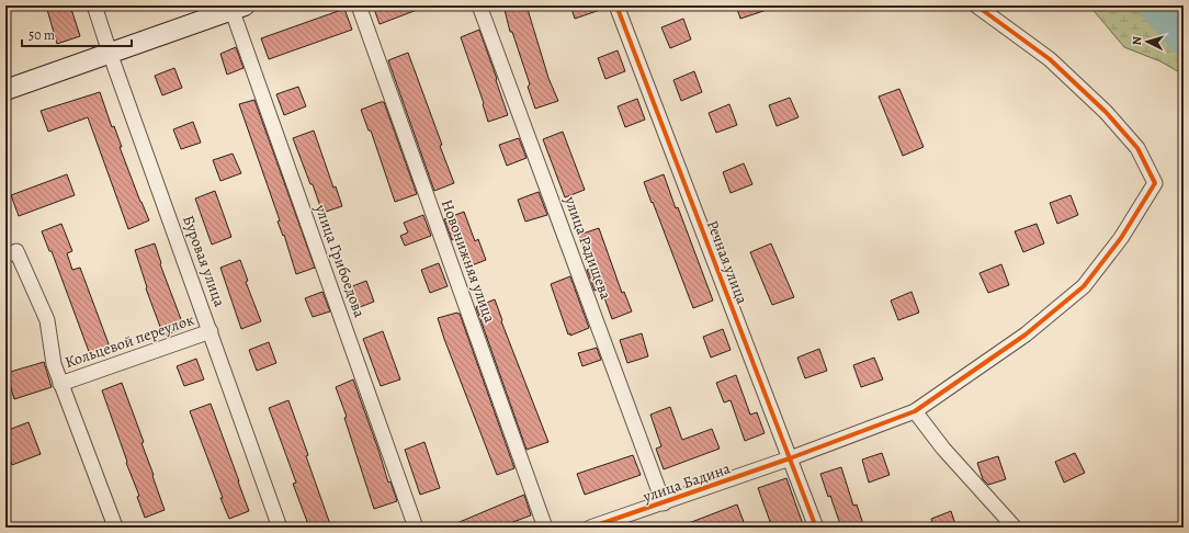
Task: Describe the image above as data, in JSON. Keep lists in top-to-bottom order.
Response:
{
  "streets": {
    "street": [
      "улица Радищева",
      "Буровая улица",
      "улица Грибоедова",
      "Новонижняя улица",
      "Речная улица",
      "Кольцевой переулок",
      "улица Бадина"
    ]
  },
  "crossings": [
    ["улица Радищева", "улица Бадина"],
    ["Буровая улица", "Кольцевой переулок"],
    ["Речная улица", "улица Бадина"]
  ],
  "scale_bar": "50 m",
  "north": "left"
}
